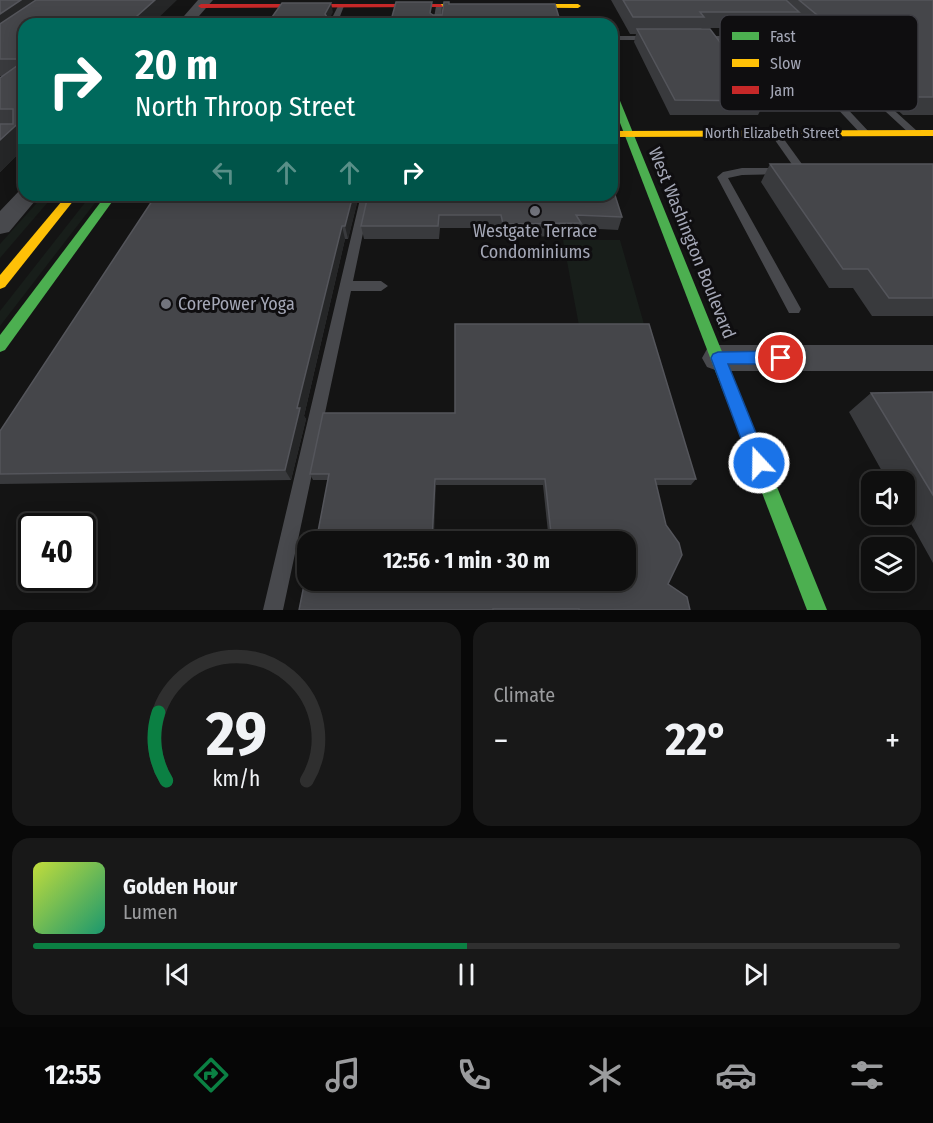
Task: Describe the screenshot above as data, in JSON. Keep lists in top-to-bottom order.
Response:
{
  "streets": {
    "street": ["North Elizabeth Street", "West Washington Boulevard"]
  },
  "crossings": [
    ["North Elizabeth Street", "West Washington Boulevard"]
  ],
  "places": ["Westgate Terrace Condominiums", "CorePower Yoga"],
  "legend": ["Fast", "Slow", "Jam"],
  "page": {
    "turn": ["20 m", "North Throop Street"],
    "limit": "40",
    "trip": "12:56 · 1 min · 30 m",
    "tile": "Climate",
    "heat": ["−", "22°", "+"],
    "song": ["Golden Hour", "Lumen"],
    "tabs": "12:55",
    "gauge": ["29", "km/h"]
  }
}
